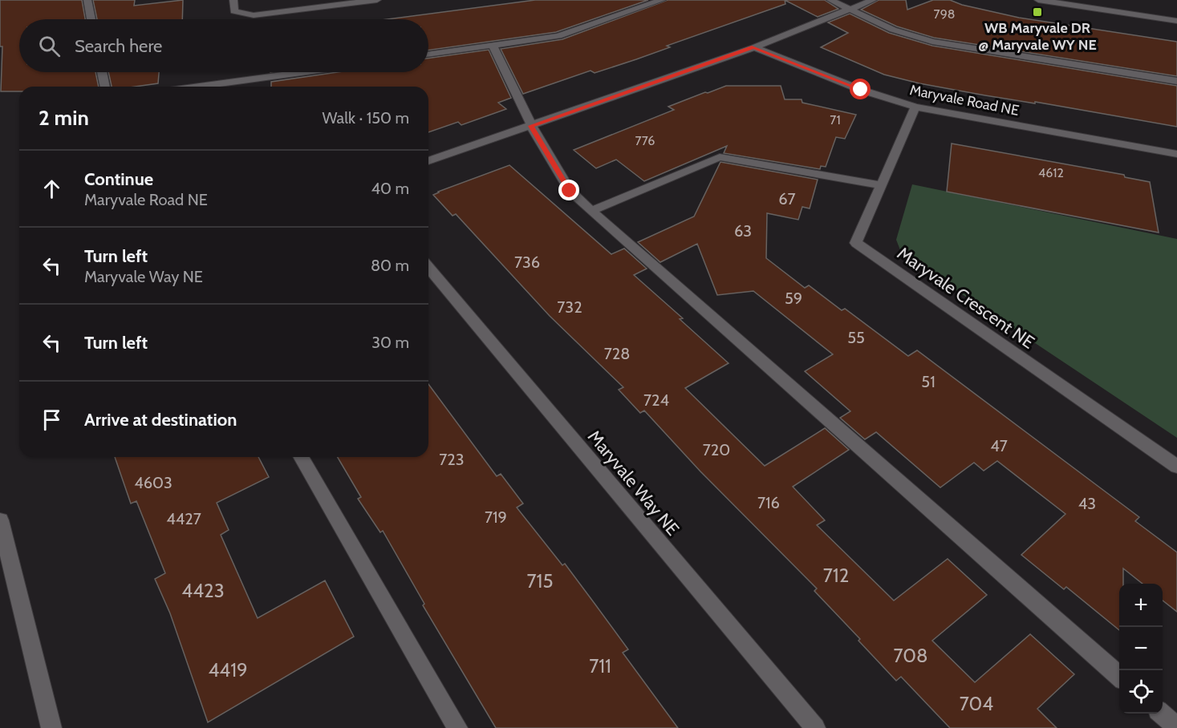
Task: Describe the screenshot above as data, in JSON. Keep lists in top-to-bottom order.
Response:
{
  "streets": {
    "street": ["Maryvale Road NE", "Maryvale Crescent NE", "Maryvale Way NE"]
  },
  "crossings": [
    ["Maryvale Road NE", "Maryvale Crescent NE"]
  ],
  "places": {
    "transit": ["WB Maryvale DR @ Maryvale WY NE"]
  },
  "house_numbers": [
    "798",
    "71",
    "776",
    "4612",
    "67",
    "63",
    "736",
    "59",
    "732",
    "55",
    "728",
    "51",
    "724",
    "47",
    "720",
    "723",
    "4603",
    "716",
    "43",
    "719",
    "4427",
    "712",
    "715",
    "4423",
    "708",
    "711",
    "4419",
    "704"
  ],
  "page": {
    "search": "Search here",
    "heading": ["2 min", "Walk · 150 m"],
    "list": [
      ["Continue", "Maryvale Road NE", "40 m"],
      ["Turn left", "Maryvale Way NE", "80 m"],
      ["Turn left", "30 m"],
      "Arrive at destination"
    ],
    "map_buttons": ["+", "−"]
  }
}
